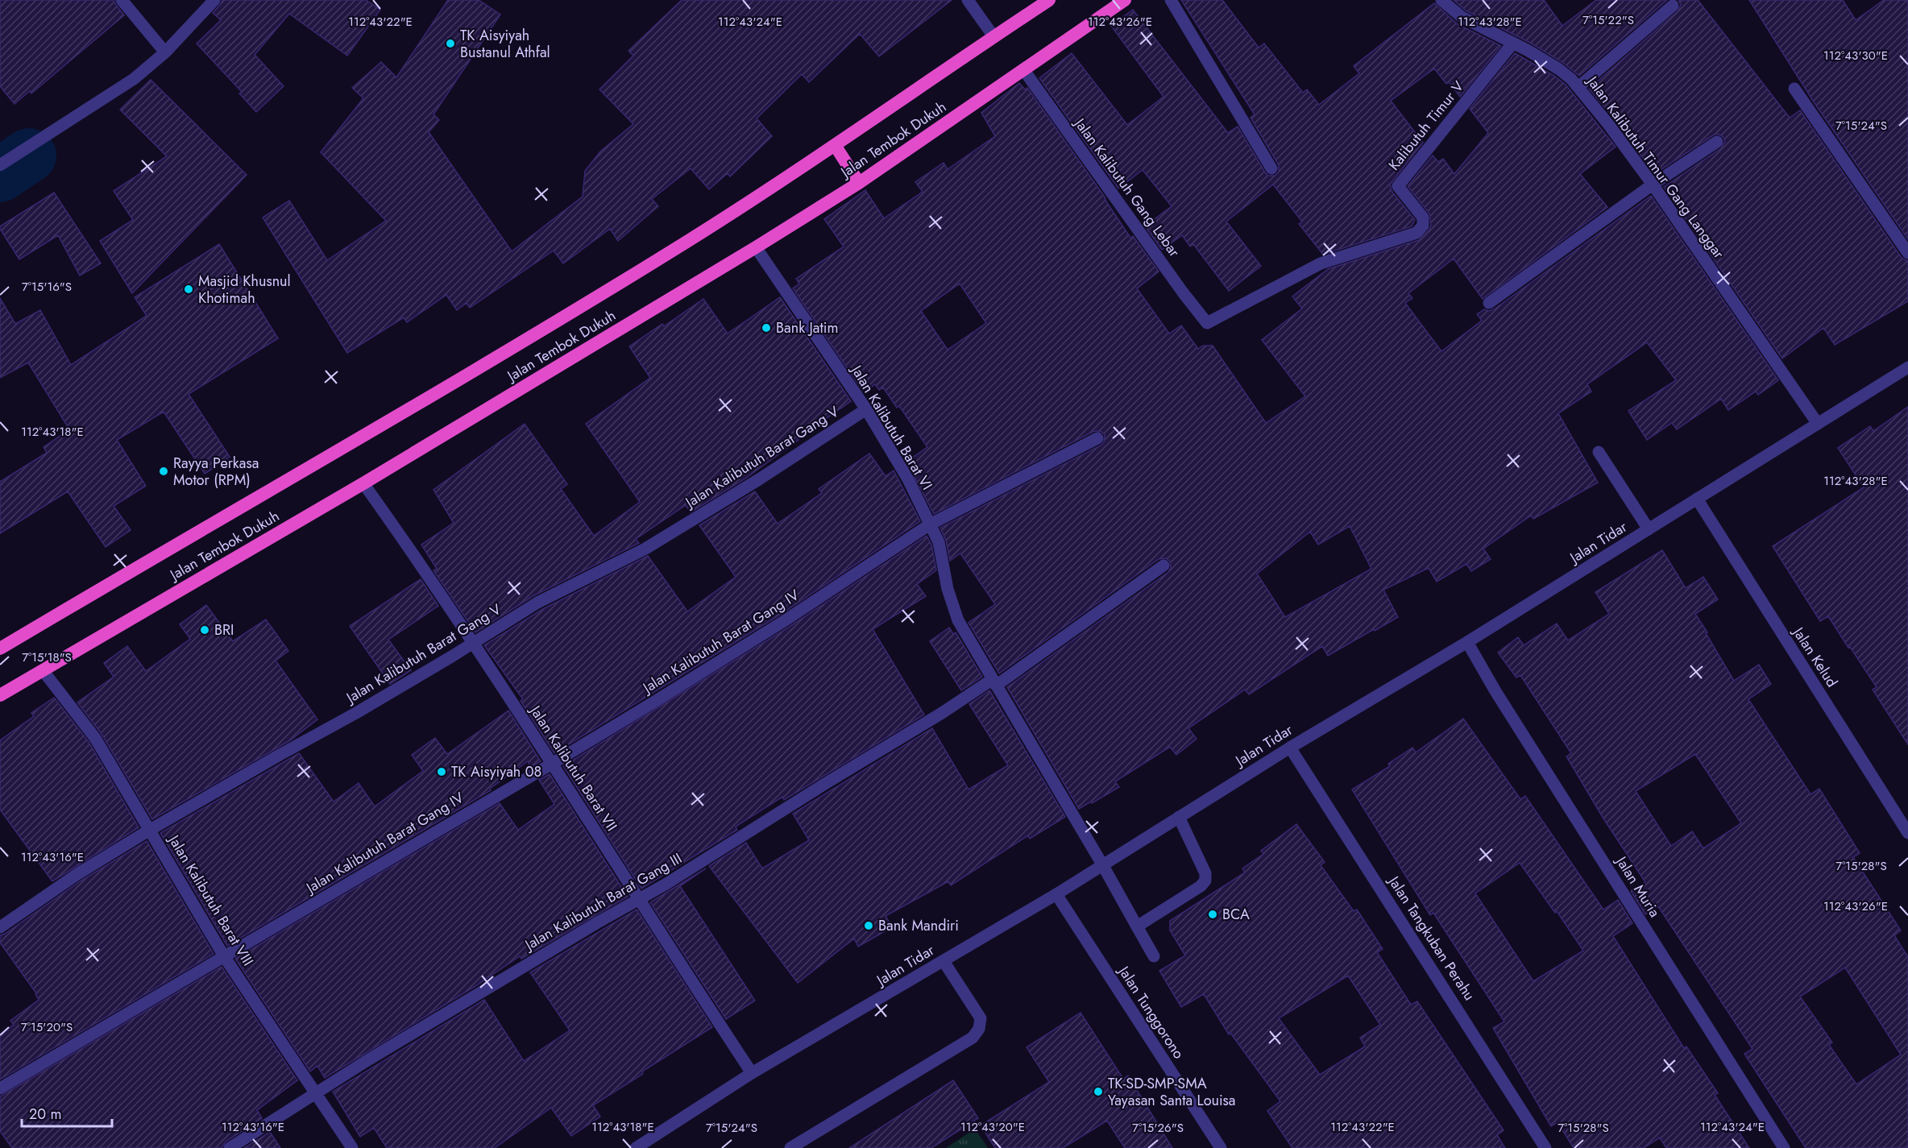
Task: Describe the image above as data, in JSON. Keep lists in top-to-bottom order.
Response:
{
  "streets": {
    "highway": ["Jalan Tembok Dukuh"],
    "street": [
      "Kalibutuh Timur V",
      "Jalan Kalibutuh Timur Gang Langgar",
      "Jalan Kalibutuh Gang Lebar",
      "Jalan Kalibutuh Barat VI",
      "Jalan Kalibutuh Barat Gang V",
      "Jalan Tidar",
      "Jalan Kalibutuh Barat Gang IV",
      "Jalan Kelud",
      "Jalan Kalibutuh Barat VII",
      "Jalan Muria",
      "Jalan Kalibutuh Barat VIII",
      "Jalan Kalibutuh Barat Gang III",
      "Jalan Tangkuban Perahu",
      "Jalan Tunggorono"
    ]
  },
  "crossings": [
    ["Kalibutuh Timur V", "Jalan Kalibutuh Timur Gang Langgar"],
    ["Kalibutuh Timur V", "Jalan Kalibutuh Gang Lebar"],
    ["Jalan Tembok Dukuh", "Jalan Kalibutuh Gang Lebar"],
    ["Jalan Tembok Dukuh", "Jalan Kalibutuh Barat VI"],
    ["Jalan Tembok Dukuh", "Jalan Kalibutuh Barat VII"],
    ["Jalan Tembok Dukuh", "Jalan Kalibutuh Barat VIII"],
    ["Jalan Kalibutuh Timur Gang Langgar", "Jalan Tidar"],
    ["Jalan Kalibutuh Barat VI", "Jalan Kalibutuh Barat Gang V"],
    ["Jalan Kalibutuh Barat VI", "Jalan Tidar"],
    ["Jalan Kalibutuh Barat VI", "Jalan Kalibutuh Barat Gang IV"],
    ["Jalan Kalibutuh Barat VI", "Jalan Kalibutuh Barat Gang III"],
    ["Jalan Kalibutuh Barat Gang V", "Jalan Kalibutuh Barat VII"],
    ["Jalan Kalibutuh Barat Gang V", "Jalan Kalibutuh Barat VIII"],
    ["Jalan Tidar", "Jalan Kelud"],
    ["Jalan Tidar", "Jalan Kalibutuh Barat VII"],
    ["Jalan Tidar", "Jalan Muria"],
    ["Jalan Tidar", "Jalan Tangkuban Perahu"],
    ["Jalan Tidar", "Jalan Tunggorono"],
    ["Jalan Kalibutuh Barat Gang IV", "Jalan Kalibutuh Barat VII"],
    ["Jalan Kalibutuh Barat Gang IV", "Jalan Kalibutuh Barat VIII"],
    ["Jalan Kalibutuh Barat VII", "Jalan Kalibutuh Barat Gang III"],
    ["Jalan Kalibutuh Barat VIII", "Jalan Kalibutuh Barat Gang III"]
  ],
  "places": [
    "TK Aisyiyah Bustanul Athfal",
    "Masjid Khusnul Khotimah",
    "Bank Jatim",
    "Rayya Perkasa Motor (RPM)",
    "BRI",
    "TK Aisyiyah 08",
    "BCA",
    "Bank Mandiri",
    "TK-SD-SMP-SMA Yayasan Santa Louisa"
  ],
  "scale_bar": "20 m",
  "coordinates": [
    "7°15'22\"S",
    "112°43'28\"E",
    "112°43'22\"E",
    "112°43'24\"E",
    "112°43'26\"E",
    "112°43'30\"E",
    "7°15'24\"S",
    "7°15'16\"S",
    "112°43'18\"E",
    "7°15'18\"S",
    "112°43'16\"E",
    "7°15'28\"S",
    "7°15'20\"S",
    "112°43'20\"E",
    "7°15'26\"S"
  ]
}
